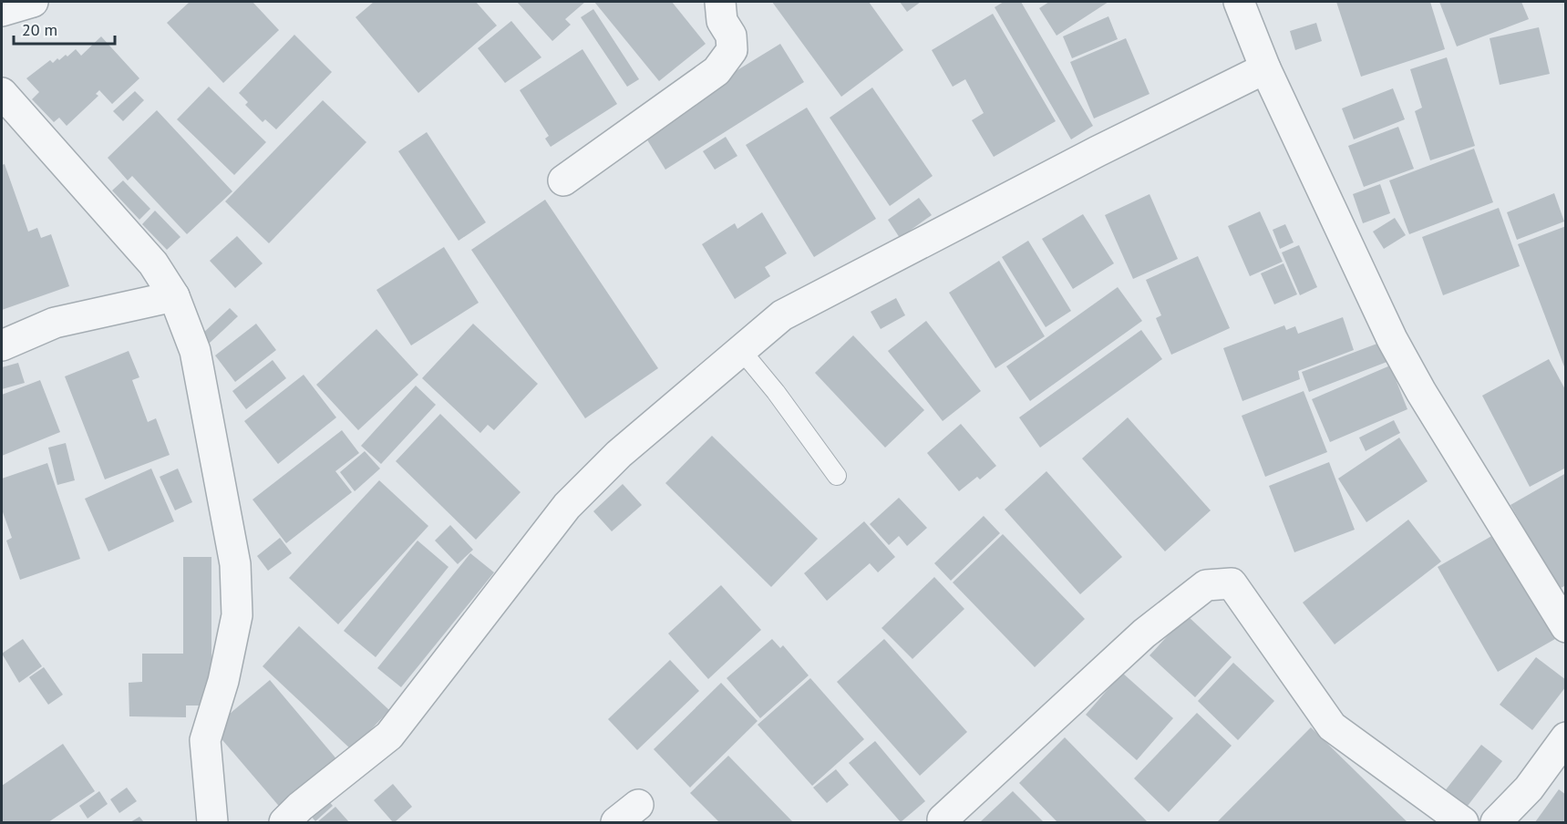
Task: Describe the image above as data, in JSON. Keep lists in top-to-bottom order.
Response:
{
  "scale_bar": "20 m"
}
